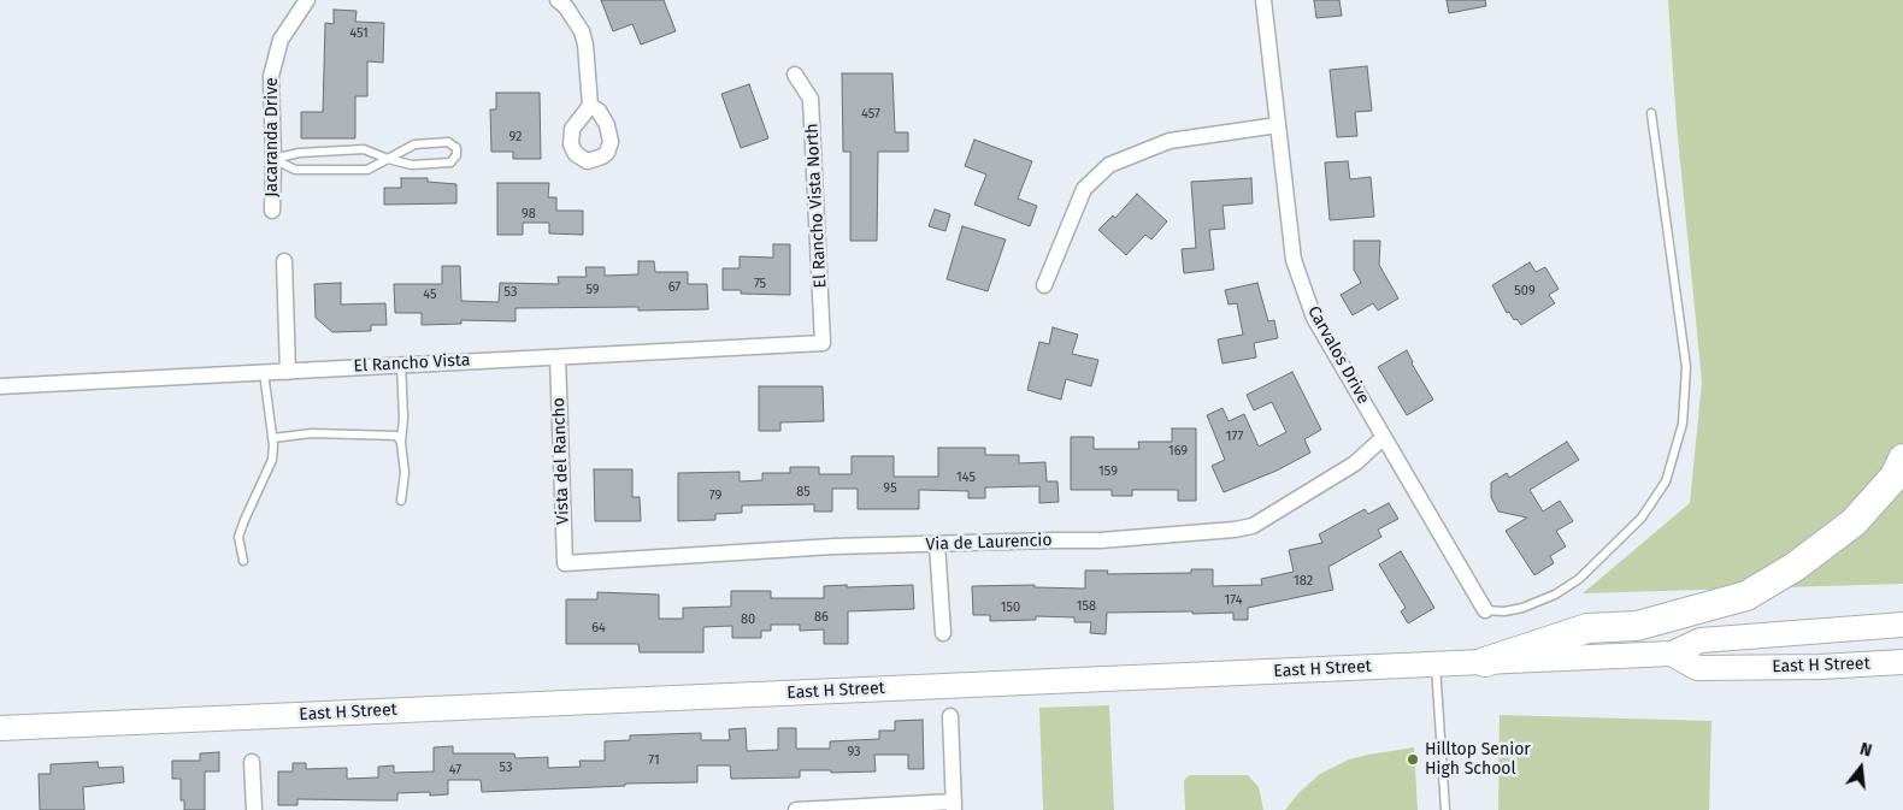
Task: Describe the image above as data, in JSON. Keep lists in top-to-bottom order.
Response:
{
  "streets": {
    "main road": ["East H Street"],
    "street": [
      "Jacaranda Drive",
      "El Rancho Vista North",
      "Carvalos Drive",
      "El Rancho Vista",
      "Vista del Rancho",
      "Via de Laurencio"
    ]
  },
  "crossings": [
    ["El Rancho Vista North", "El Rancho Vista"],
    ["Carvalos Drive", "Via de Laurencio"],
    ["El Rancho Vista", "Vista del Rancho"],
    ["Vista del Rancho", "Via de Laurencio"]
  ],
  "places": ["Hilltop Senior High School"],
  "house_numbers": [
    "451",
    "457",
    "92",
    "98",
    "75",
    "67",
    "59",
    "509",
    "53",
    "45",
    "177",
    "169",
    "159",
    "145",
    "95",
    "85",
    "79",
    "182",
    "174",
    "158",
    "150",
    "86",
    "80",
    "64",
    "93",
    "71",
    "53",
    "47"
  ],
  "north": "top"
}
